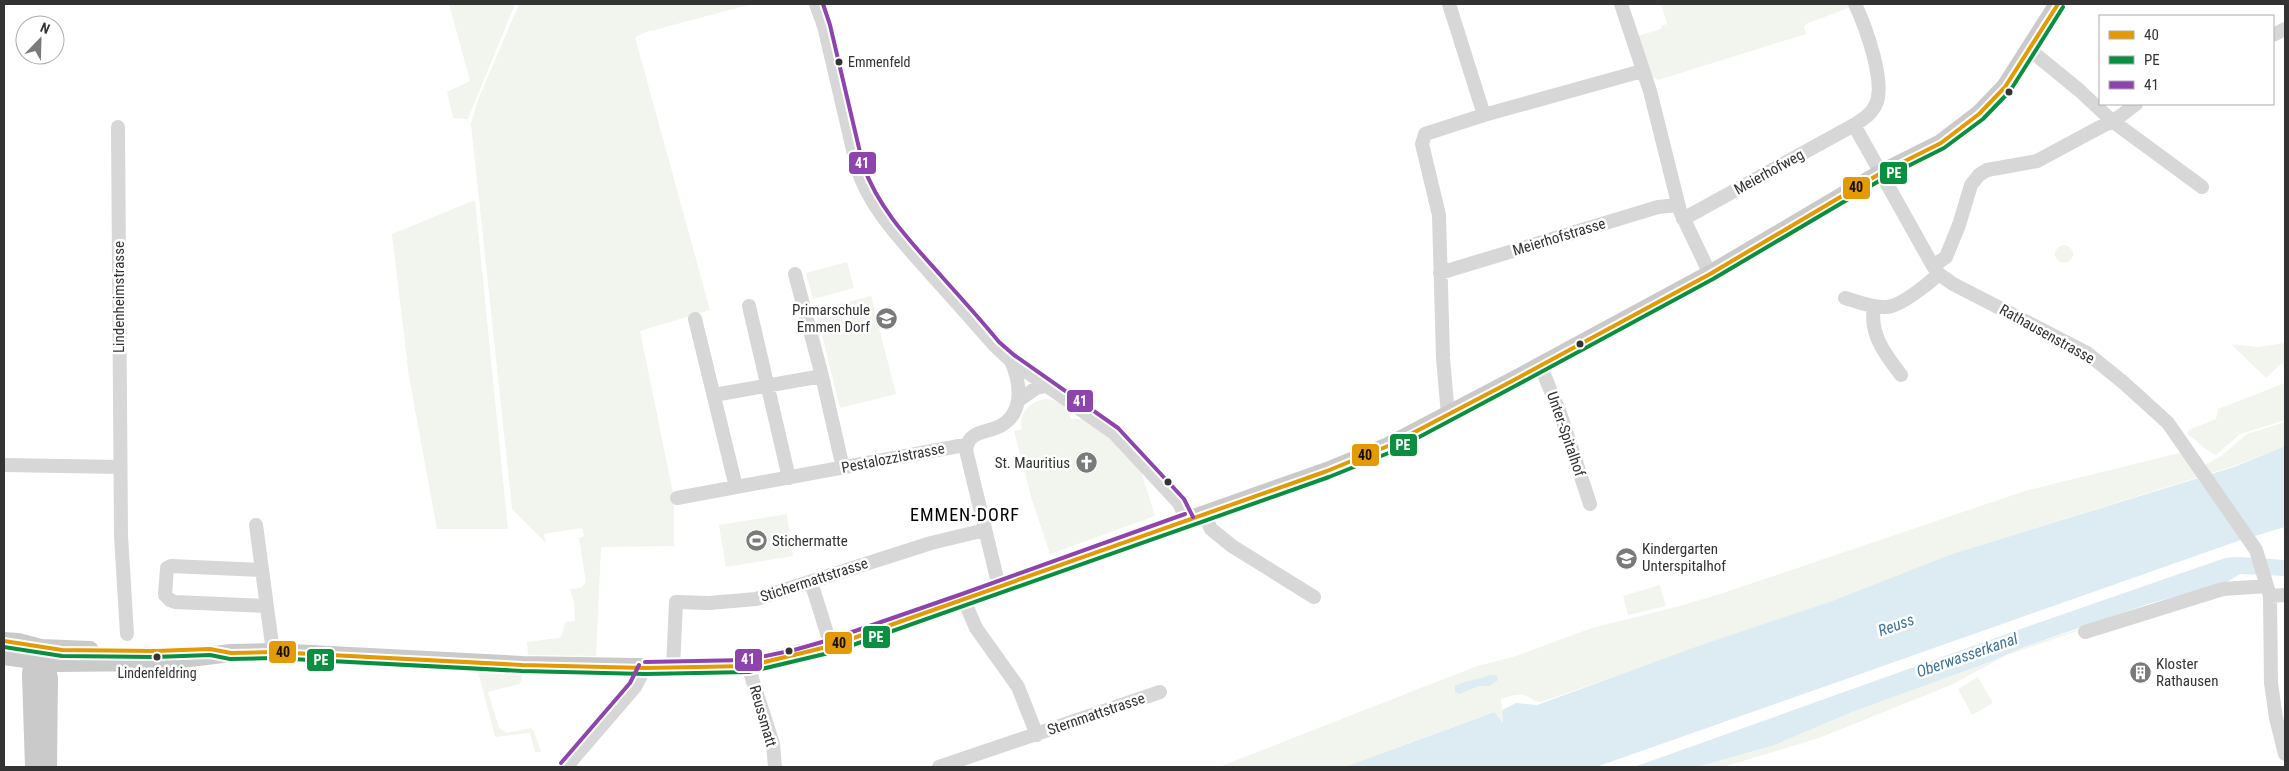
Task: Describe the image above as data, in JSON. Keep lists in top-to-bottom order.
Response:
{
  "streets": {
    "street": [
      "Meierhofweg",
      "Meierhofstrasse",
      "Lindenheimstrasse",
      "Rathausenstrasse",
      "Unter-Spitalhof",
      "Pestalozzistrasse",
      "Stichermattstrasse",
      "Sternmattstrasse",
      "Reussmatt"
    ]
  },
  "crossings": [
    ["Meierhofweg", "Rathausenstrasse"],
    ["Pestalozzistrasse", "Stichermattstrasse"]
  ],
  "districts": ["EMMEN-DORF"],
  "water": ["Reuss", "Oberwasserkanal"],
  "places": {
    "other": ["Emmenfeld", "Lindenfeldring"],
    "school or university": ["Primarschule Emmen Dorf", "Kindergarten Unterspitalhof"],
    "church": ["St. Mauritius"],
    "sports": ["Stichermatte"],
    "building": ["Kloster Rathausen"]
  },
  "lines": ["transit line 40", "transit line 41", "transit line PE"],
  "legend": ["40", "PE", "41"],
  "north": "top right"
}
